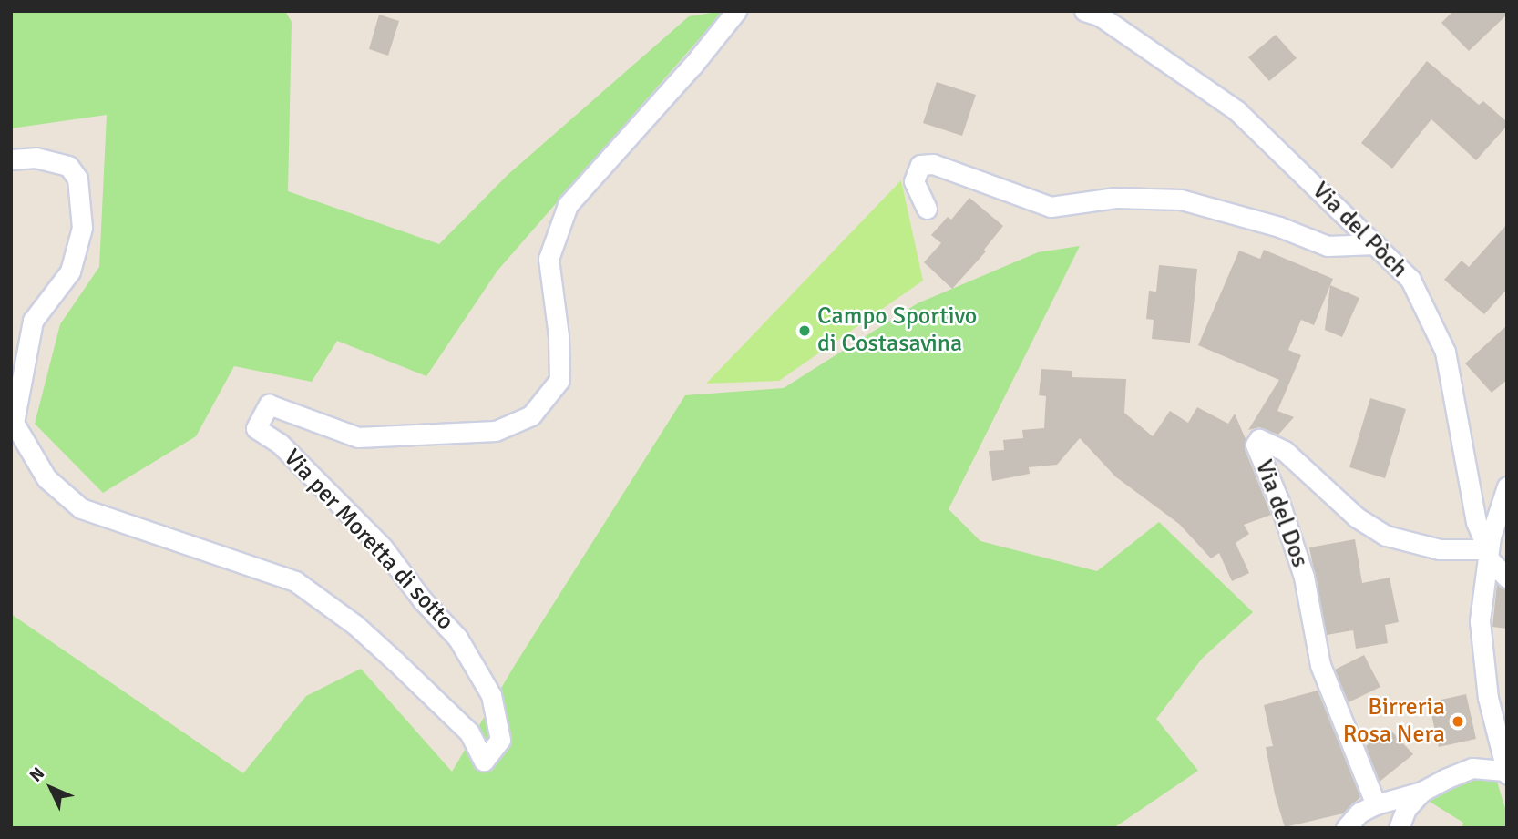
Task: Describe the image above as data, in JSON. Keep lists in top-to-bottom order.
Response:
{
  "streets": {
    "street": ["Via del Pòch", "Via del Dos", "Via per Moretta di sotto"]
  },
  "crossings": [
    ["Via del Pòch", "Via del Dos"]
  ],
  "places": ["Campo Sportivo di Costasavina", "Birreria Rosa Nera"],
  "north": "top left"
}
